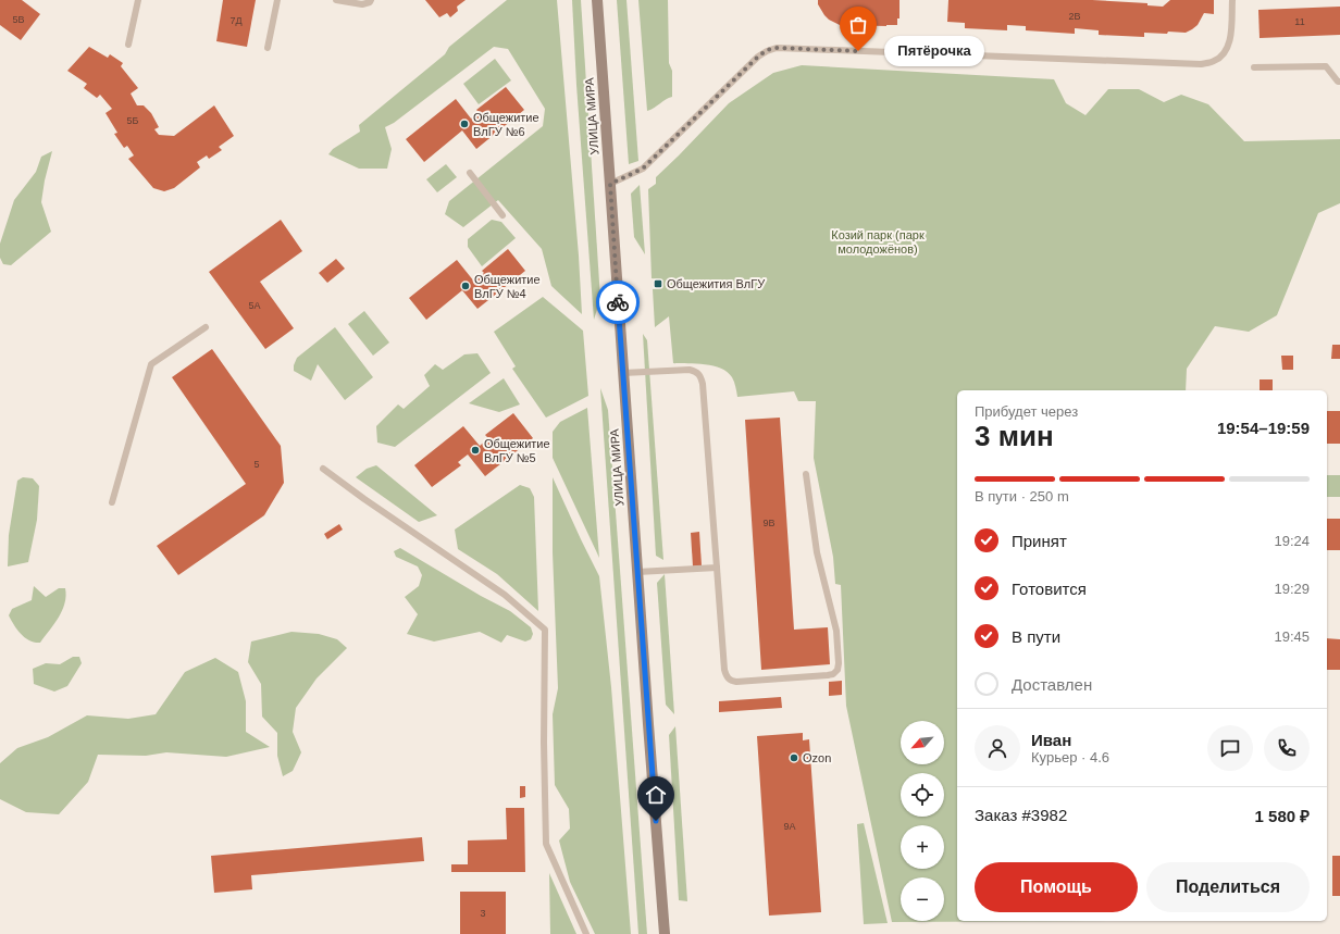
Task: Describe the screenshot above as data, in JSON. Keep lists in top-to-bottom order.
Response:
{
  "streets": {
    "main road": ["УЛИЦА МИРА"]
  },
  "parks": ["Козий парк (парк молодожёнов)"],
  "places": {
    "other": [
      "Пятёрочка",
      "Общежитие ВлГУ №6",
      "Общежитие ВлГУ №4",
      "Общежитие ВлГУ №5",
      "Ozon"
    ],
    "transit": ["Общежития ВлГУ"]
  },
  "house_numbers": [
    "2В",
    "5В",
    "7Д",
    "11",
    "5Б",
    "5А",
    "5",
    "9В",
    "9А",
    "3"
  ],
  "north": "bottom left",
  "page": {
    "bubble": "Пятёрочка",
    "heading": ["3 мин", "Прибудет через", "19:54–19:59"],
    "panel": [
      "Иван",
      "Курьер · 4.6",
      "Заказ #3982",
      "1 580 ₽"
    ],
    "bar": "В пути · 250 m",
    "list": [
      ["Принят", "19:24"],
      ["Готовится", "19:29"],
      ["В пути", "19:45"],
      "Доставлен"
    ],
    "map_buttons": ["+", "−"],
    "buttons": ["Помощь", "Поделиться"]
  }
}
